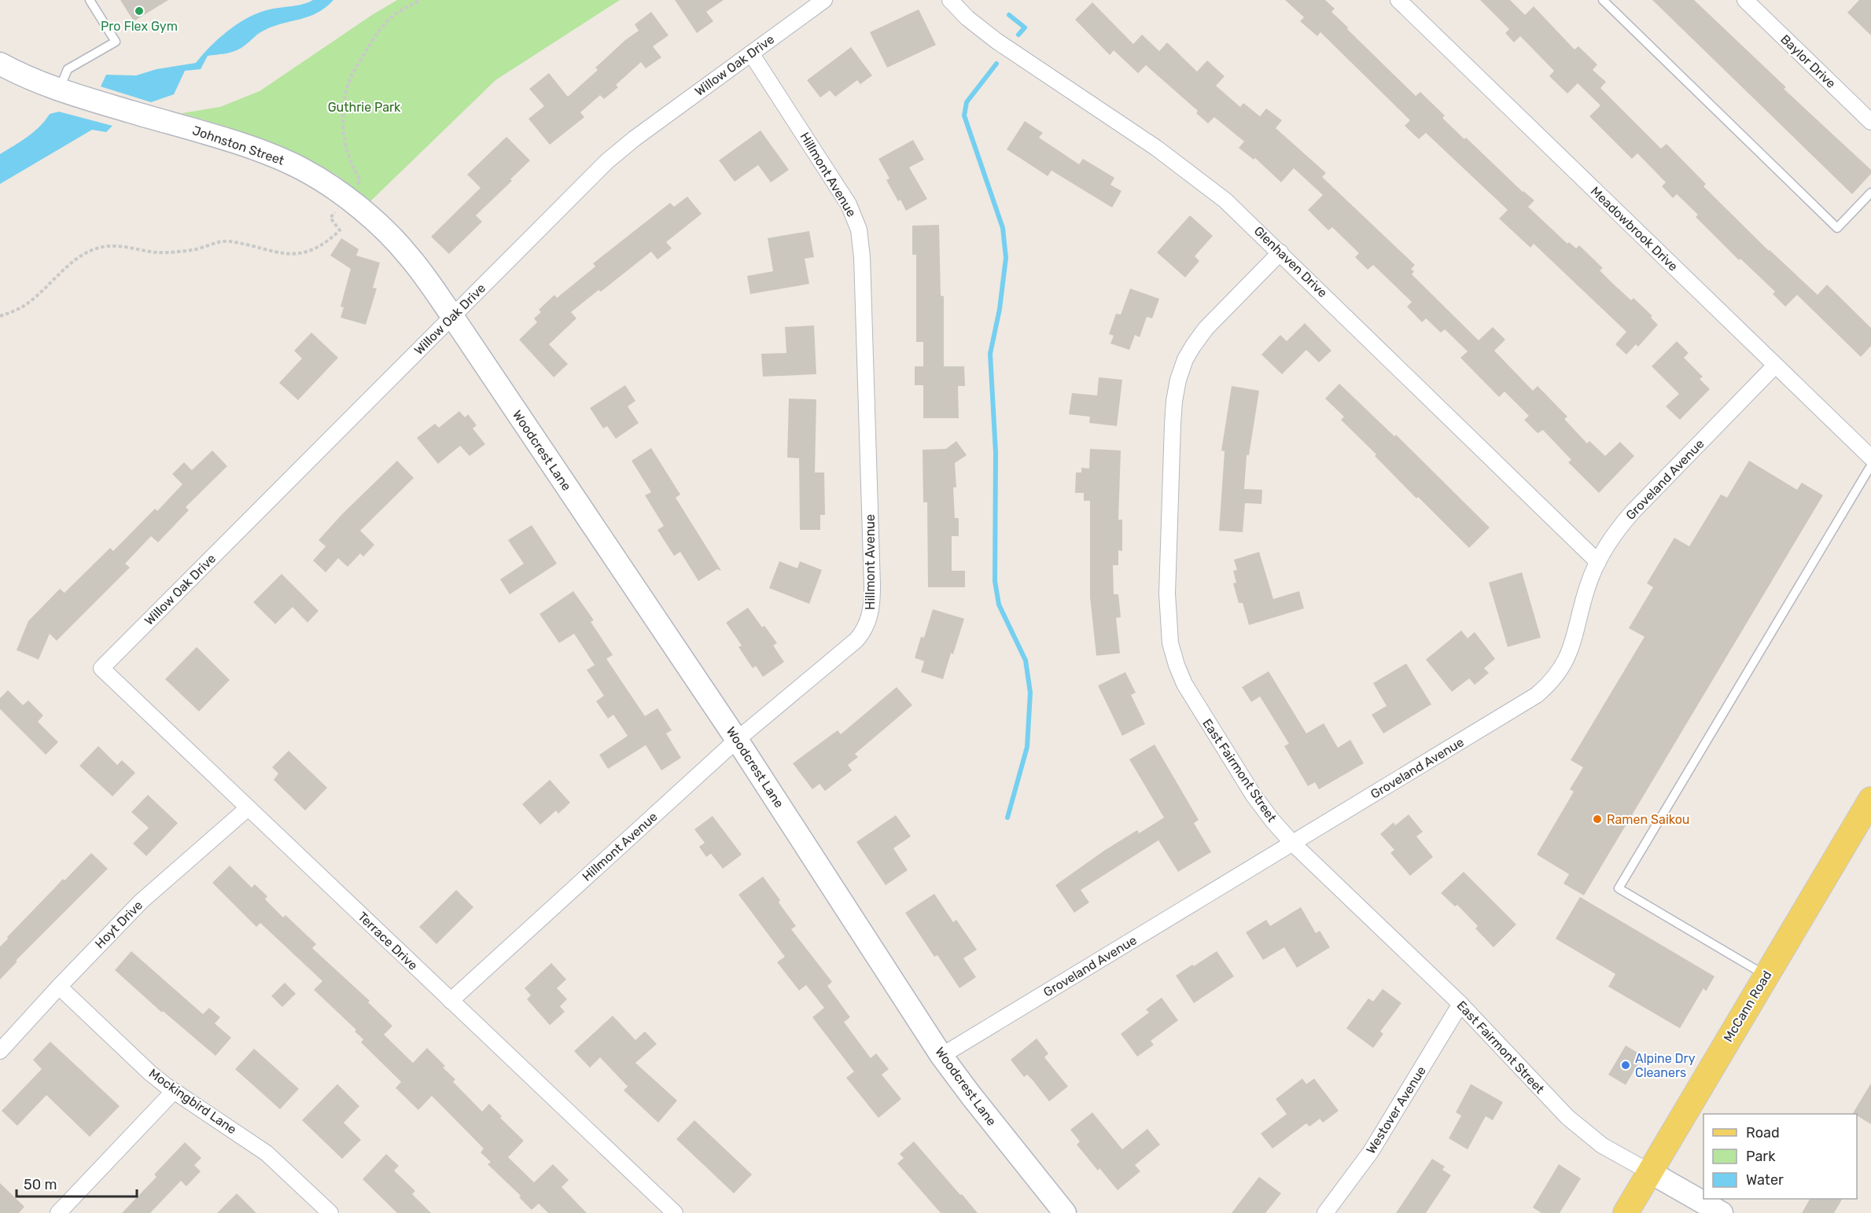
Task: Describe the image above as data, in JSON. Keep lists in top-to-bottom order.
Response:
{
  "streets": {
    "main road": ["McCann Road"],
    "street": [
      "Baylor Drive",
      "Willow Oak Drive",
      "Johnston Street",
      "Hillmont Avenue",
      "Meadowbrook Drive",
      "Glenhaven Drive",
      "Woodcrest Lane",
      "Groveland Avenue",
      "East Fairmont Street",
      "Hoyt Drive",
      "Terrace Drive",
      "Mockingbird Lane",
      "Westover Avenue"
    ]
  },
  "crossings": [
    ["Willow Oak Drive", "Johnston Street"],
    ["Willow Oak Drive", "Hillmont Avenue"],
    ["Willow Oak Drive", "Woodcrest Lane"],
    ["Willow Oak Drive", "Terrace Drive"],
    ["Johnston Street", "Woodcrest Lane"],
    ["Hillmont Avenue", "Woodcrest Lane"],
    ["Hillmont Avenue", "Terrace Drive"],
    ["Meadowbrook Drive", "Groveland Avenue"],
    ["Glenhaven Drive", "Groveland Avenue"],
    ["Glenhaven Drive", "East Fairmont Street"],
    ["Woodcrest Lane", "Groveland Avenue"],
    ["Groveland Avenue", "East Fairmont Street"],
    ["East Fairmont Street", "McCann Road"],
    ["East Fairmont Street", "Westover Avenue"],
    ["Hoyt Drive", "Terrace Drive"],
    ["Hoyt Drive", "Mockingbird Lane"]
  ],
  "parks": ["Guthrie Park"],
  "places": ["Pro Flex Gym", "Ramen Saikou", "Alpine Dry Cleaners"],
  "legend": ["Road", "Park", "Water"],
  "scale_bar": "50 m"
}
